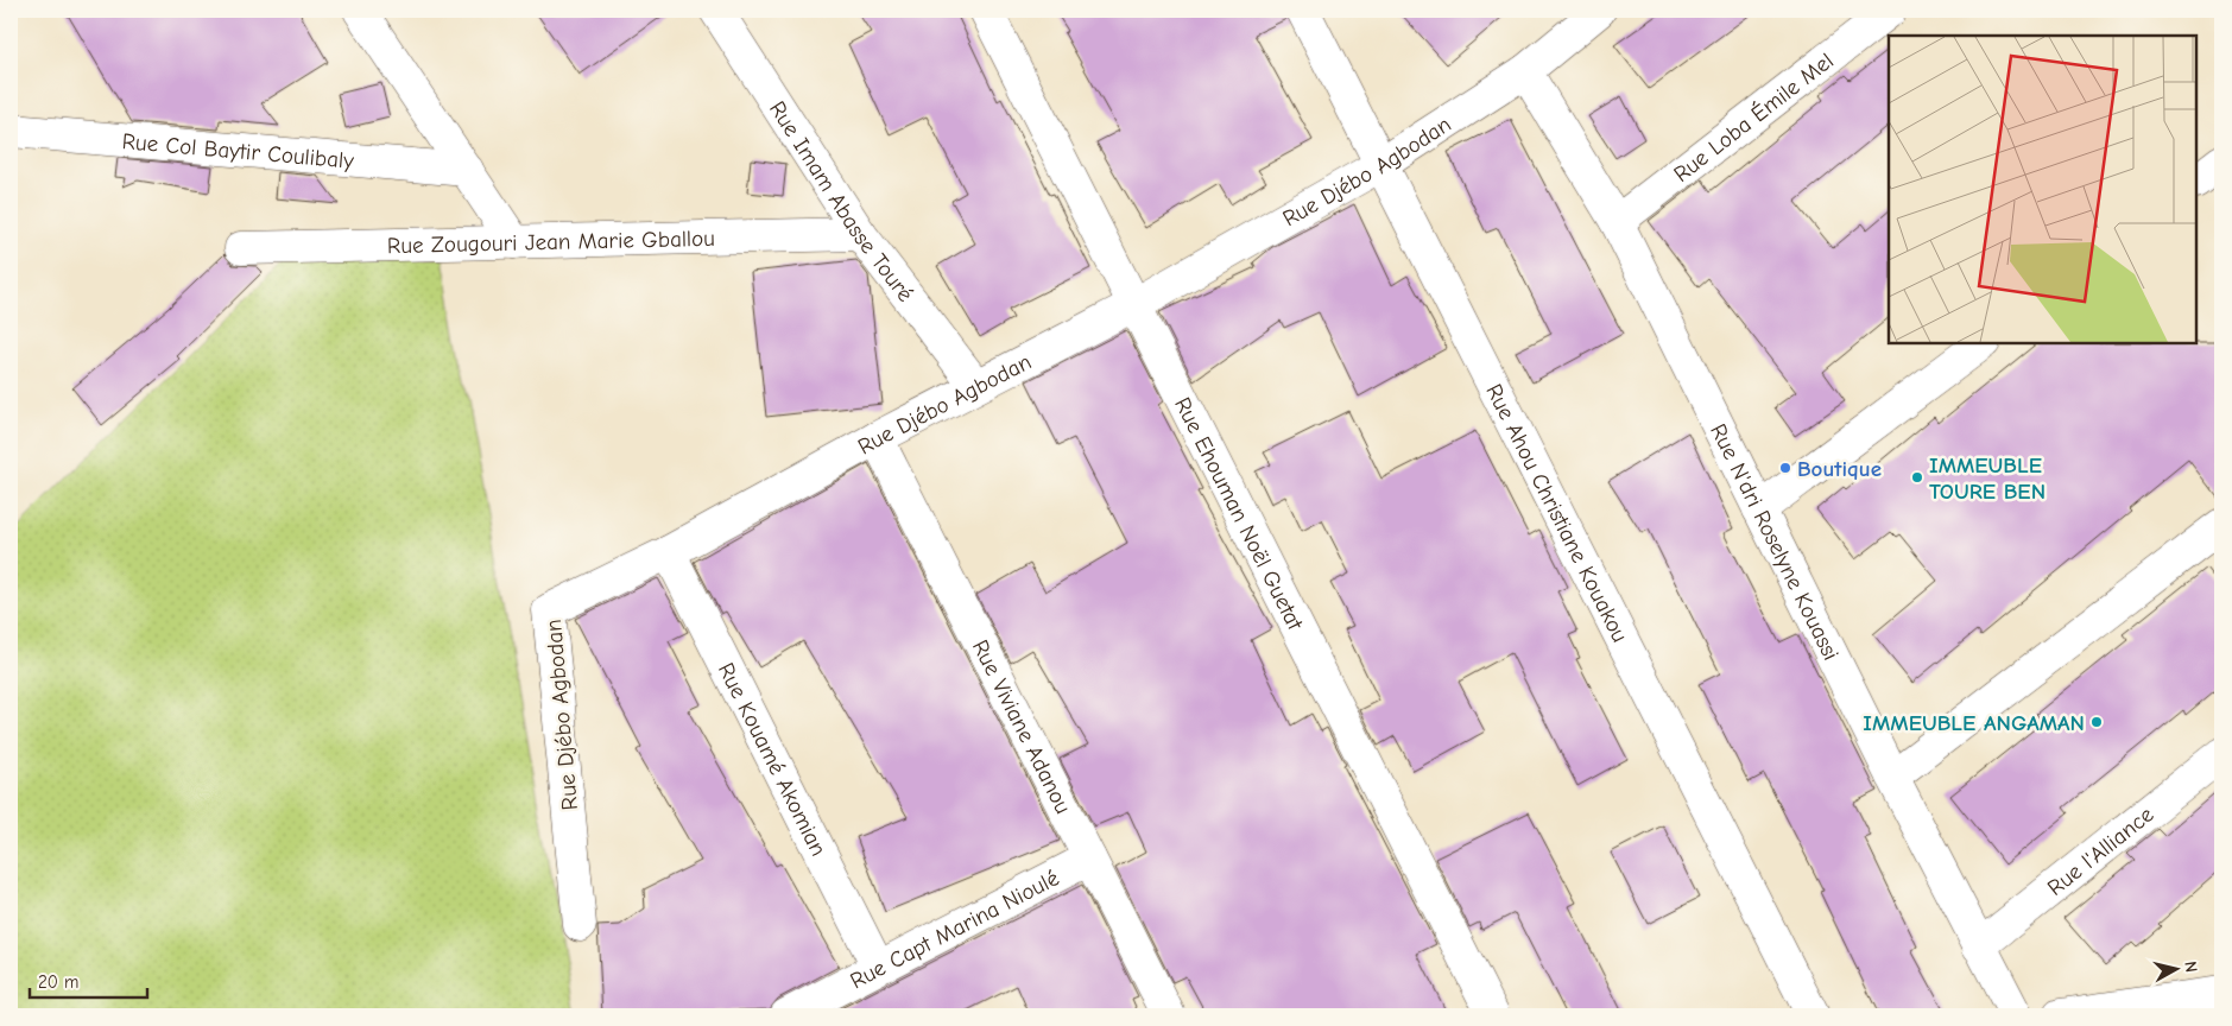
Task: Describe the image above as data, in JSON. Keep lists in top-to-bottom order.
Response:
{
  "streets": {
    "street": [
      "Rue Loba Émile Mel",
      "Rue Col Baytir Coulibaly",
      "Rue Djébo Agbodan",
      "Rue Imam Abasse Touré",
      "Rue Zougouri Jean Marie Gballou",
      "Rue Ehouman Noël Guetat",
      "Rue Ahou Christiane Kouakou",
      "Rue N'dri Roselyne Kouassi",
      "Rue Viviane Adanou",
      "Rue Kouamé Akomian",
      "Rue l'Alliance",
      "Rue Capt Marina Nioulé"
    ]
  },
  "crossings": [
    ["Rue Loba Émile Mel", "Rue N'dri Roselyne Kouassi"],
    ["Rue Djébo Agbodan", "Rue Imam Abasse Touré"],
    ["Rue Djébo Agbodan", "Rue Ehouman Noël Guetat"],
    ["Rue Djébo Agbodan", "Rue Ahou Christiane Kouakou"],
    ["Rue Djébo Agbodan", "Rue N'dri Roselyne Kouassi"],
    ["Rue Djébo Agbodan", "Rue Viviane Adanou"],
    ["Rue Djébo Agbodan", "Rue Kouamé Akomian"],
    ["Rue Imam Abasse Touré", "Rue Zougouri Jean Marie Gballou"],
    ["Rue N'dri Roselyne Kouassi", "Rue l'Alliance"],
    ["Rue Viviane Adanou", "Rue Capt Marina Nioulé"],
    ["Rue Kouamé Akomian", "Rue Capt Marina Nioulé"]
  ],
  "places": ["Boutique", "IMMEUBLE TOURE BEN", "IMMEUBLE ANGAMAN"],
  "scale_bar": "20 m",
  "north": "right"
}
